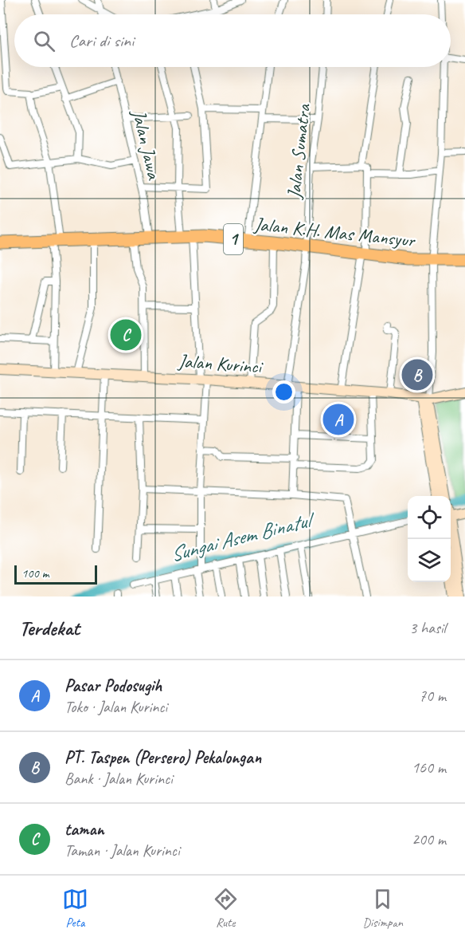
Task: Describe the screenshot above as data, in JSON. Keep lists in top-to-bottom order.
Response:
{
  "streets": {
    "highway": ["Jalan K.H. Mas Mansyur", "1"],
    "street": ["Jalan Jawa", "Jalan Sumatra", "Jalan Kurinci"]
  },
  "crossings": [
    ["Jalan Jawa", "Jalan K.H. Mas Mansyur"],
    ["Jalan Sumatra", "Jalan K.H. Mas Mansyur"],
    ["Jalan Sumatra", "Jalan Kurinci"]
  ],
  "water": ["Sungai Asem Binatul"],
  "scale_bar": "100 m",
  "page": {
    "search": "Cari di sini",
    "pins": ["C", "B", "A"],
    "scale": "100 m",
    "heading": ["Terdekat", "3 hasil"],
    "list": [
      {
        "mark": "A",
        "name": "Pasar Podosugih",
        "note": "Toko · Jalan Kurinci",
        "value": "70 m"
      },
      {
        "mark": "B",
        "name": "PT. Taspen (Persero) Pekalongan",
        "note": "Bank · Jalan Kurinci",
        "value": "160 m"
      },
      {
        "mark": "C",
        "name": "taman",
        "note": "Taman · Jalan Kurinci",
        "value": "200 m"
      }
    ],
    "nav": ["Peta", "Rute", "Disimpan"]
  }
}
